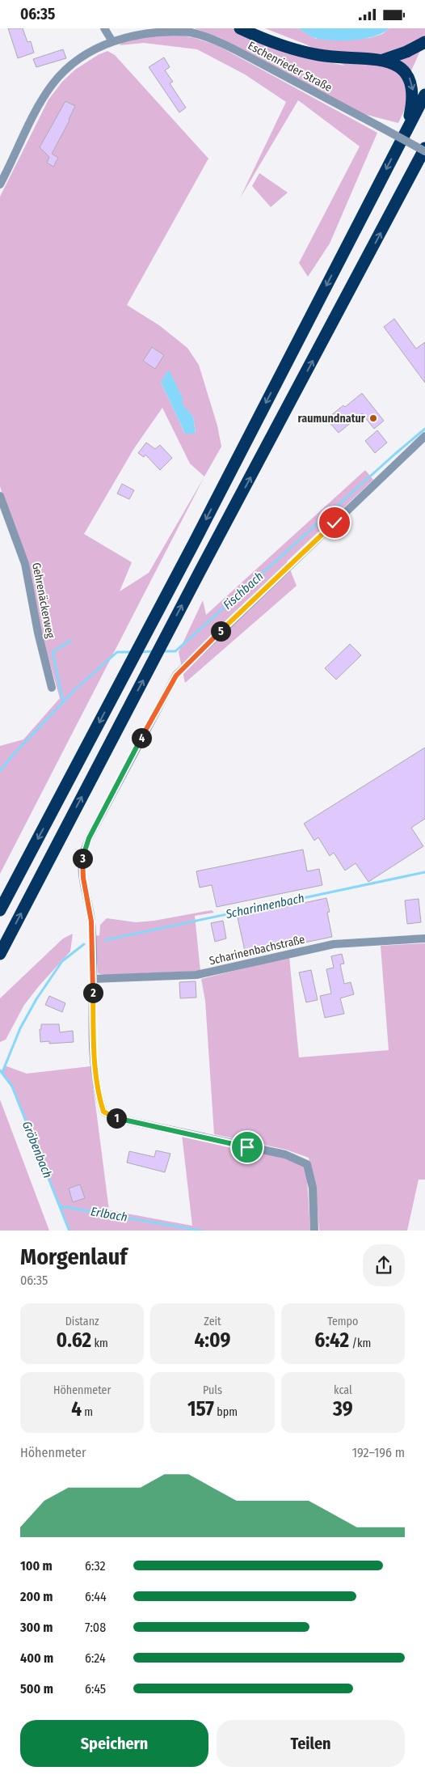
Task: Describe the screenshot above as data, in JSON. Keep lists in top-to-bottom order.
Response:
{
  "streets": {
    "street": ["Eschenrieder Straße", "Gehrenäckerweg", "Scharinenbachstraße"]
  },
  "water": [
    "Fischbach",
    "Scharinnenbach",
    "Gröbenbach",
    "Erlbach"
  ],
  "places": ["raumundnatur"],
  "page": {
    "status": "06:35",
    "pins": [
      "5",
      "4",
      "3",
      "2",
      "1"
    ],
    "heading": ["Morgenlauf", "06:35"],
    "stats": [
      ["Distanz", "0.62 km"],
      ["Zeit", "4:09"],
      ["Tempo", "6:42 /km"],
      ["Höhenmeter", "4 m"],
      ["Puls", "157 bpm"],
      ["kcal", "39"]
    ],
    "chart": ["Höhenmeter", "192–196 m"],
    "list": [
      {
        "name": "100 m",
        "note": "6:32"
      },
      {
        "name": "200 m",
        "note": "6:44"
      },
      {
        "name": "300 m",
        "note": "7:08"
      },
      {
        "name": "400 m",
        "note": "6:24"
      },
      {
        "name": "500 m",
        "note": "6:45"
      }
    ],
    "buttons": ["Speichern", "Teilen"]
  }
}
